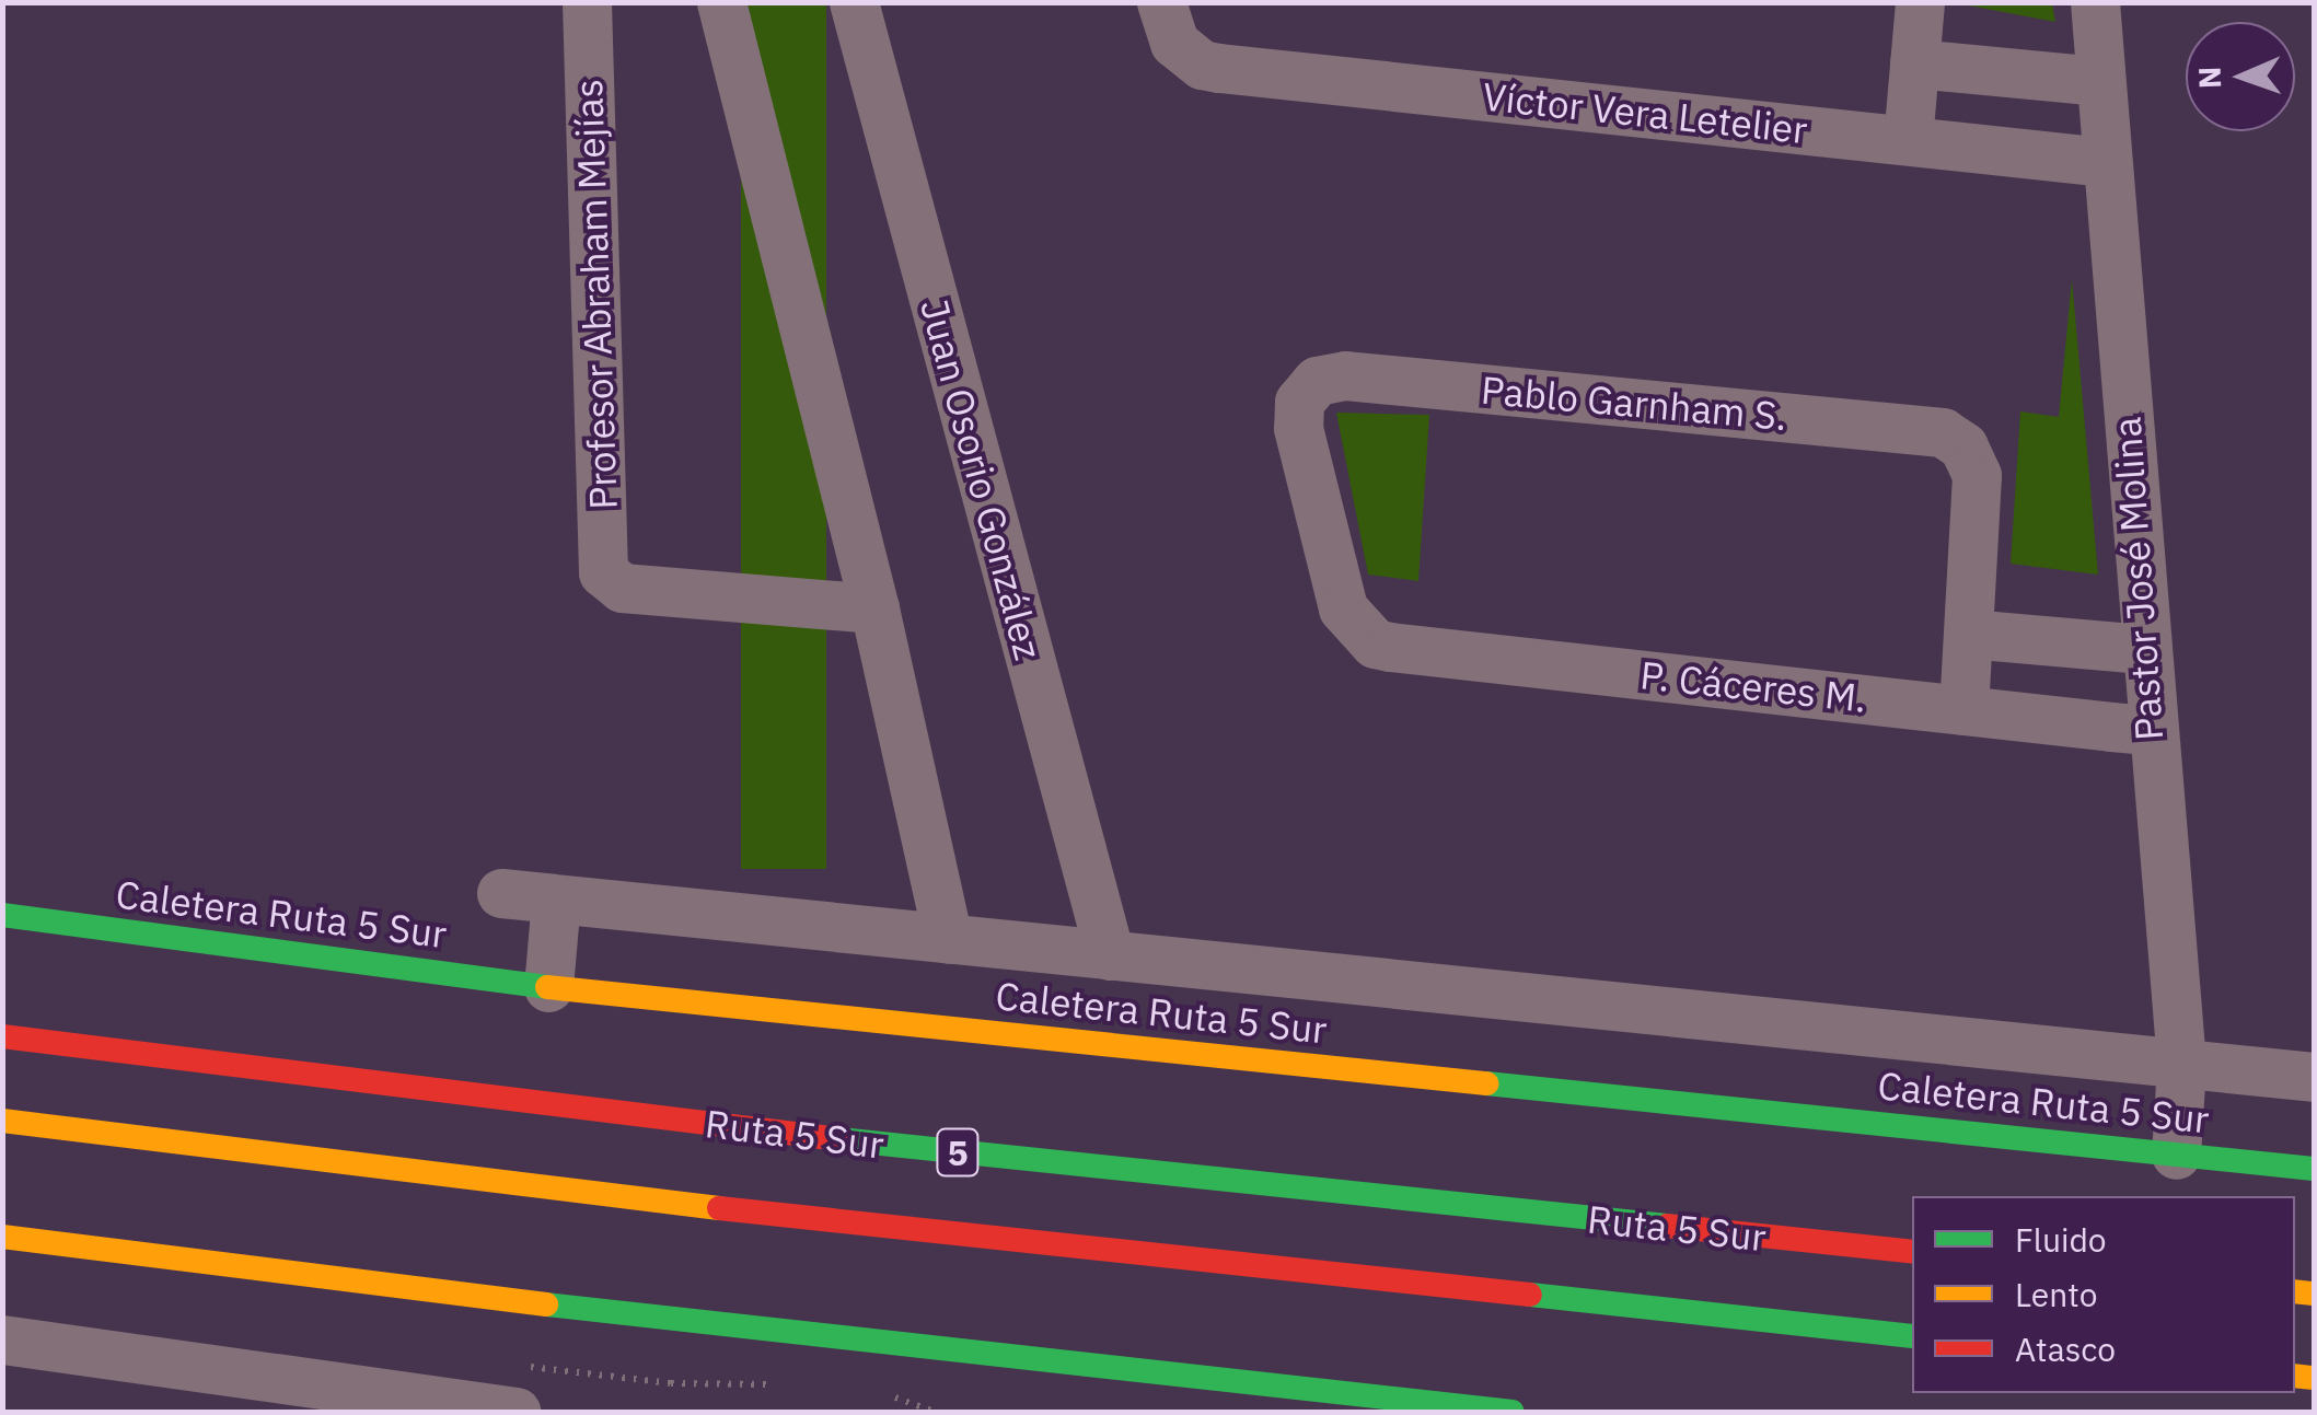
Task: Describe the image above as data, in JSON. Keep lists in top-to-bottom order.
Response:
{
  "streets": {
    "main road": ["Caletera Ruta 5 Sur", "Ruta 5 Sur", "5"],
    "street": [
      "Víctor Vera Letelier",
      "Profesor Abraham Mejías",
      "Pablo Garnham S.",
      "Juan Osorio González",
      "Pastor José Molina",
      "P. Cáceres M."
    ]
  },
  "crossings": [
    ["Víctor Vera Letelier", "Pastor José Molina"],
    ["Pablo Garnham S.", "P. Cáceres M."],
    ["Pastor José Molina", "P. Cáceres M."],
    ["Pastor José Molina", "Caletera Ruta 5 Sur"]
  ],
  "legend": ["Fluido", "Lento", "Atasco"],
  "north": "left"
}
